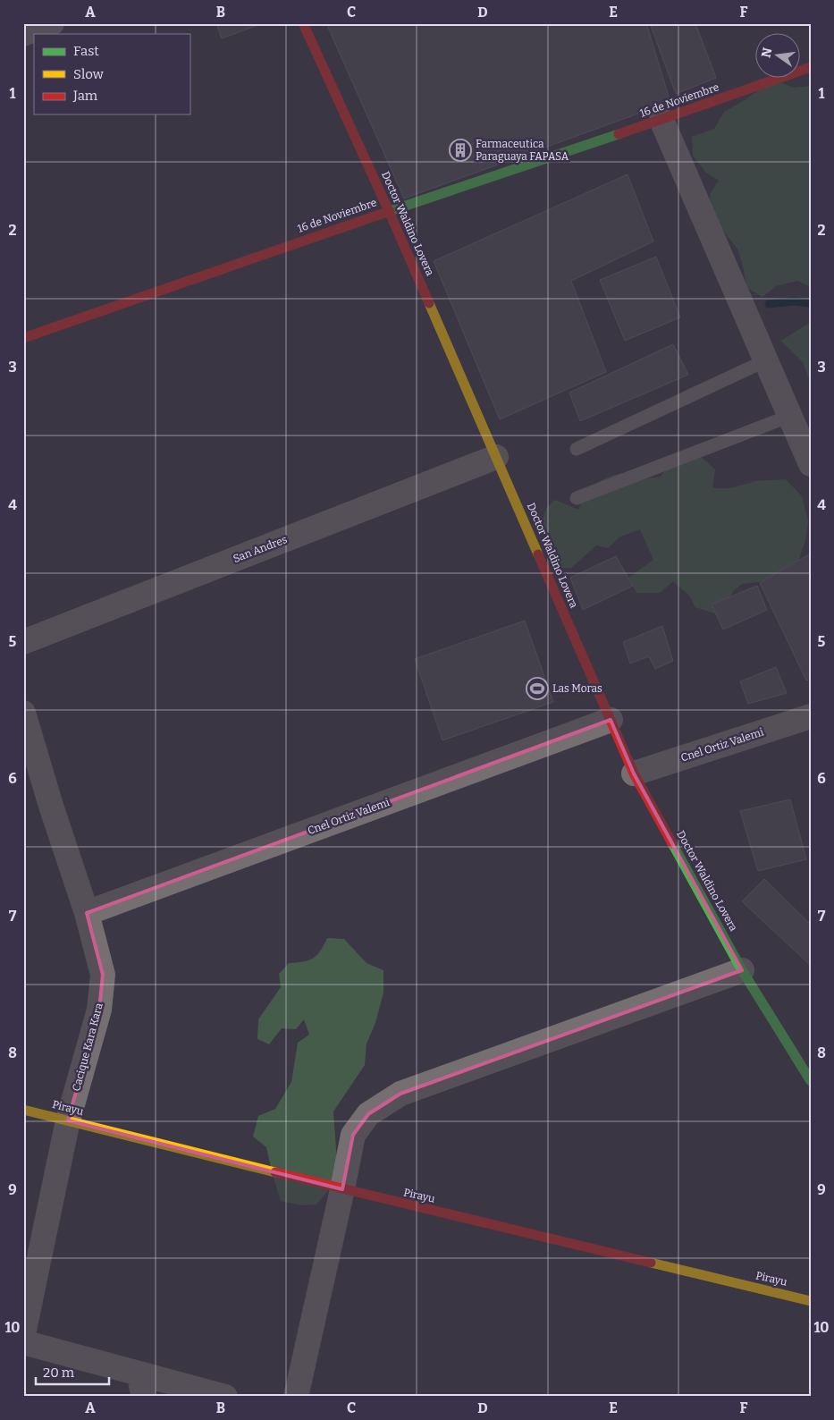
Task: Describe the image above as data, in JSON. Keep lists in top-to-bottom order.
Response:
{
  "streets": {
    "street": [
      "16 de Noviembre",
      "Doctor Waldino Lovera",
      "San Andres",
      "Cnel Ortiz Valemi",
      "Cacique Kara Kara",
      "Pirayu"
    ]
  },
  "crossings": [
    ["16 de Noviembre", "Doctor Waldino Lovera"],
    ["Doctor Waldino Lovera", "San Andres"],
    ["Doctor Waldino Lovera", "Cnel Ortiz Valemi"],
    ["Cnel Ortiz Valemi", "Cacique Kara Kara"],
    ["Cacique Kara Kara", "Pirayu"]
  ],
  "places": {
    "building": ["Farmaceutica Paraguaya FAPASA"],
    "sports": ["Las Moras"]
  },
  "legend": ["Fast", "Slow", "Jam"],
  "scale_bar": "20 m",
  "north": "left",
  "grid": {
    "columns": [
      "A",
      "B",
      "C",
      "D",
      "E",
      "F"
    ],
    "rows": [
      "1",
      "2",
      "3",
      "4",
      "5",
      "6",
      "7",
      "8",
      "9",
      "10"
    ]
  }
}
